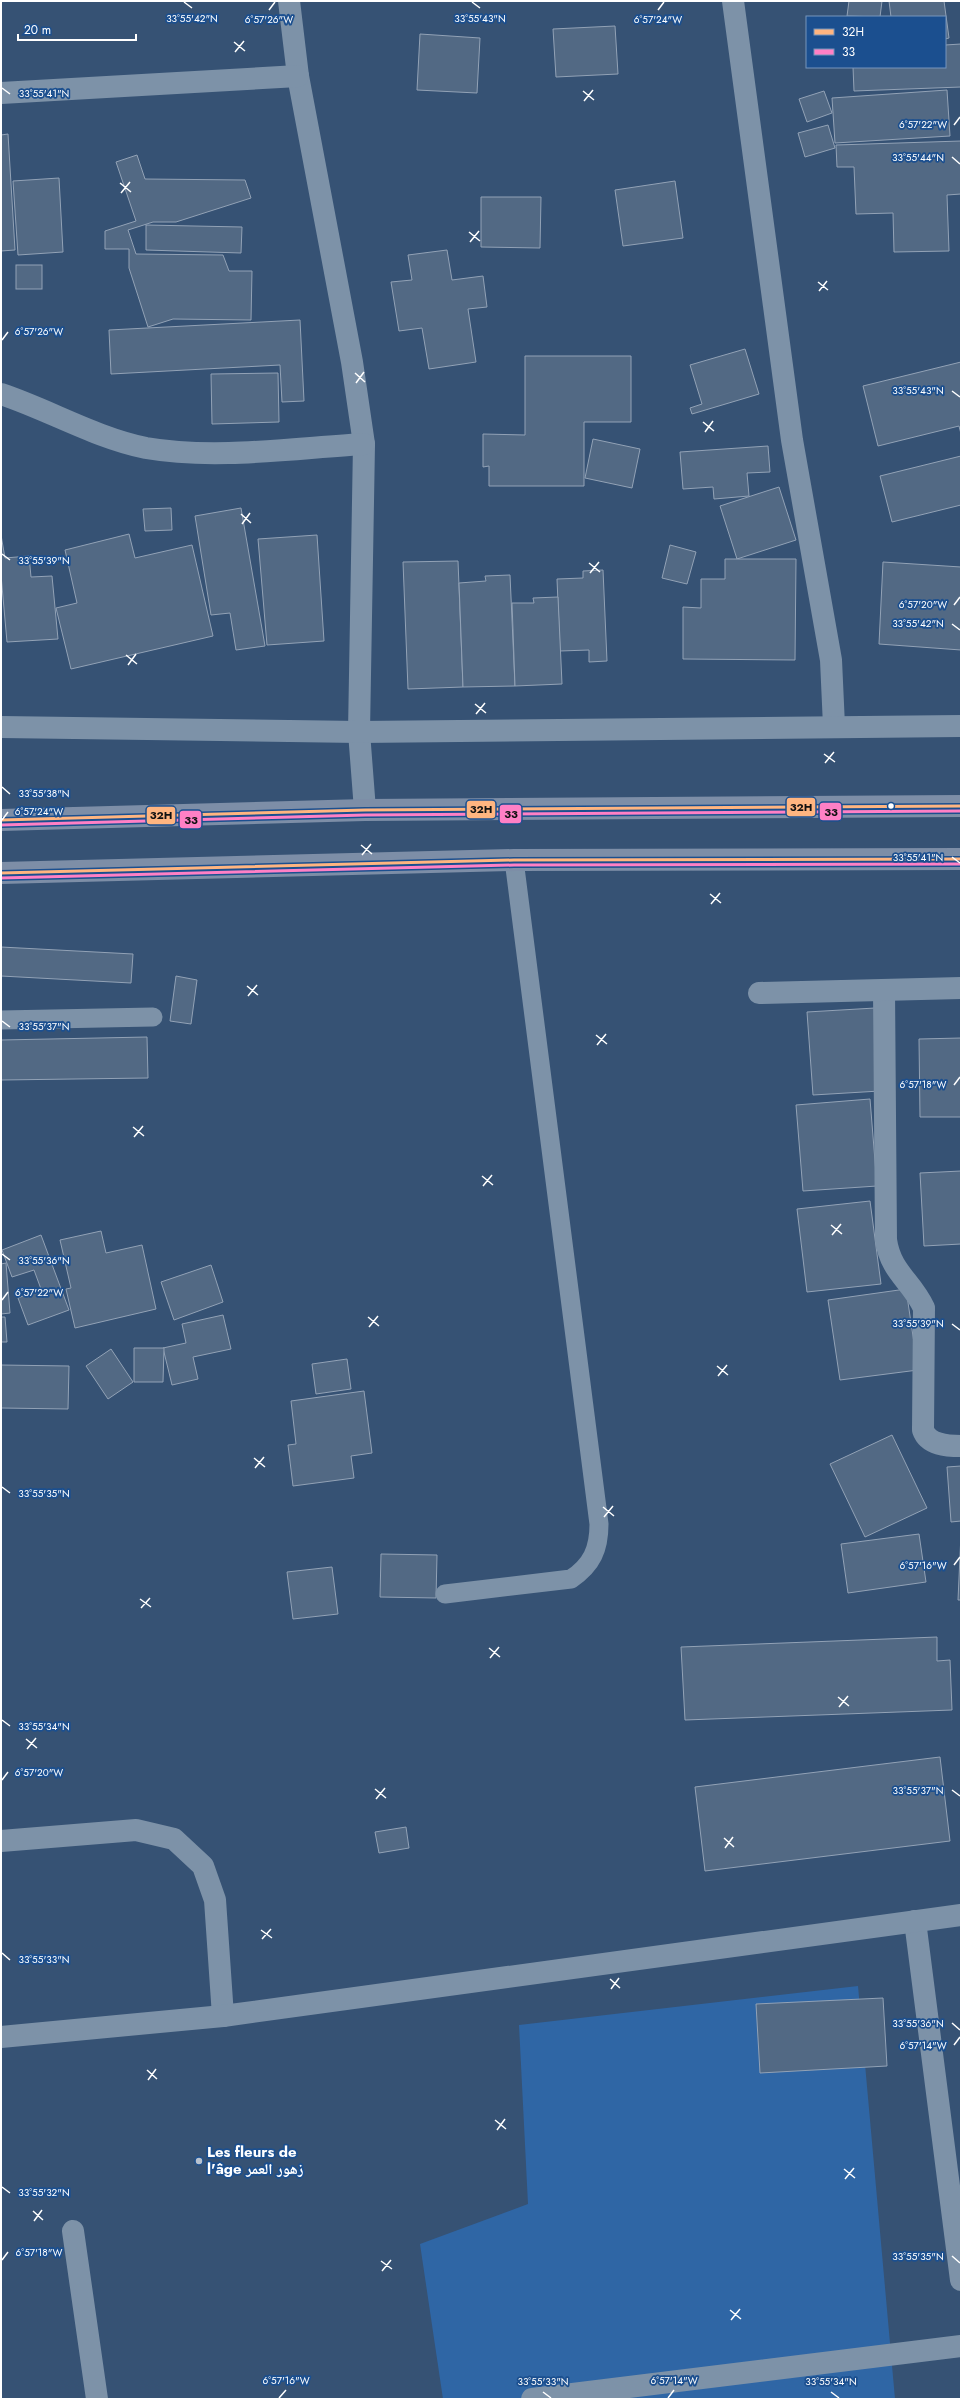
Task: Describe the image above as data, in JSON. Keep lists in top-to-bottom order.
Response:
{
  "places": ["Les fleurs de l'âge زهور العمر"],
  "lines": ["transit line 32H", "transit line 33"],
  "legend": ["32H", "33"],
  "scale_bar": "20 m",
  "coordinates": [
    "33°55'42\"N",
    "33°55'43\"N",
    "6°57'26\"W",
    "6°57'24\"W",
    "33°55'41\"N",
    "6°57'22\"W",
    "33°55'44\"N",
    "33°55'39\"N",
    "6°57'20\"W",
    "33°55'38\"N",
    "33°55'37\"N",
    "6°57'18\"W",
    "33°55'36\"N",
    "33°55'35\"N",
    "6°57'16\"W",
    "33°55'34\"N",
    "33°55'33\"N",
    "6°57'14\"W",
    "33°55'32\"N"
  ]
}
